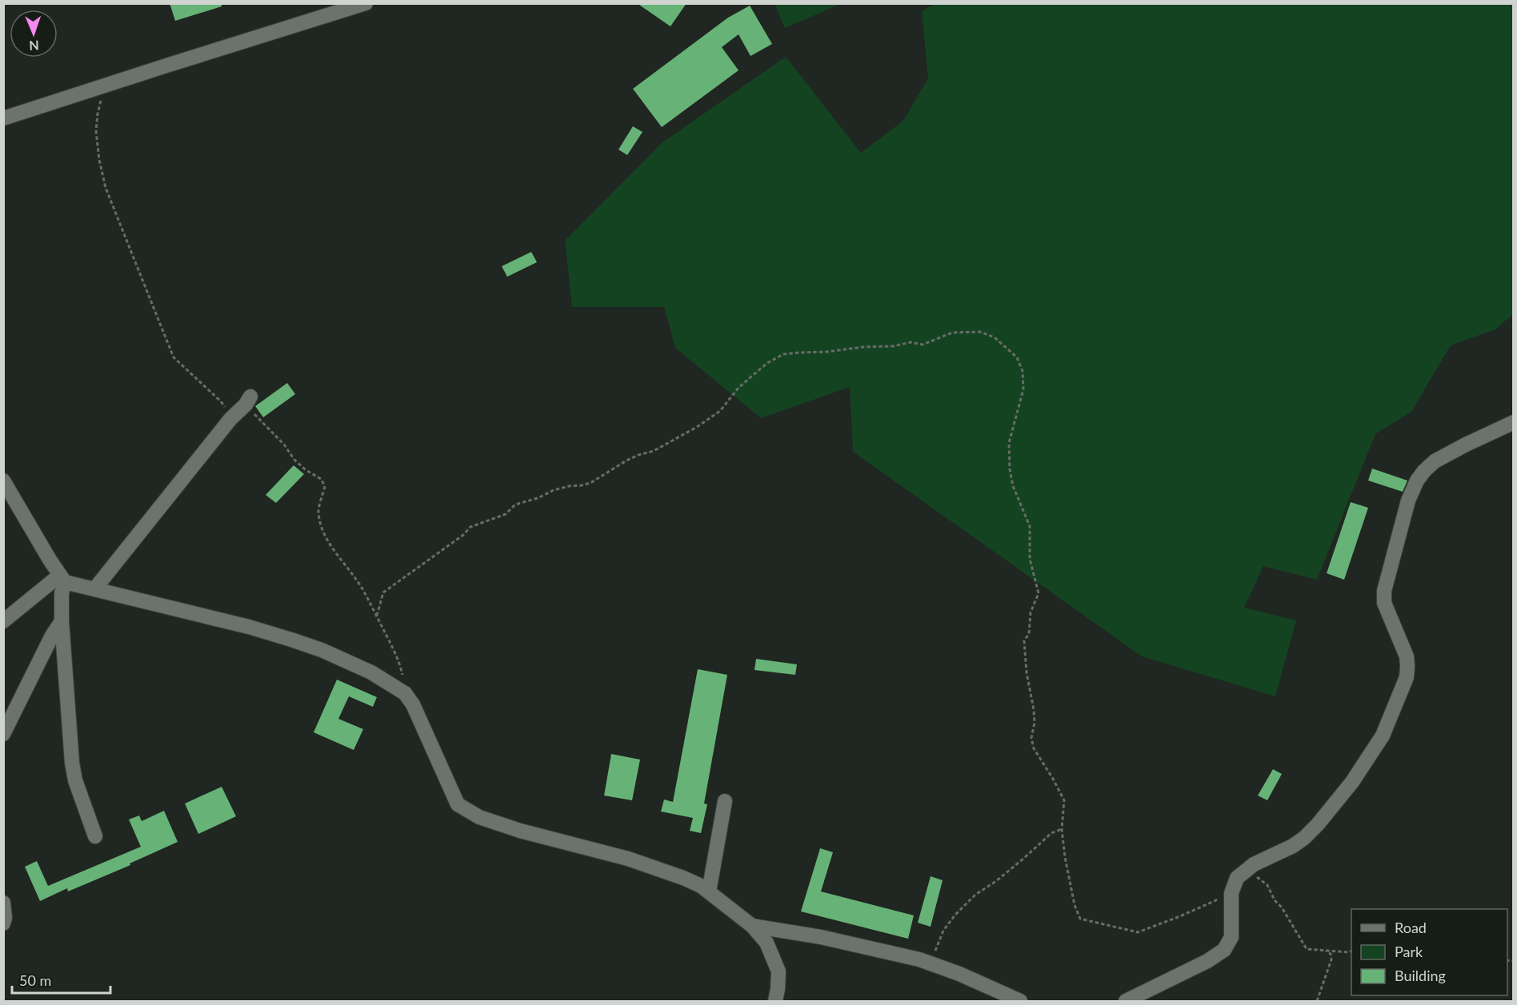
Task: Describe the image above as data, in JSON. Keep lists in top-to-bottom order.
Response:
{
  "legend": ["Road", "Park", "Building"],
  "scale_bar": "50 m",
  "north": "bottom"
}
